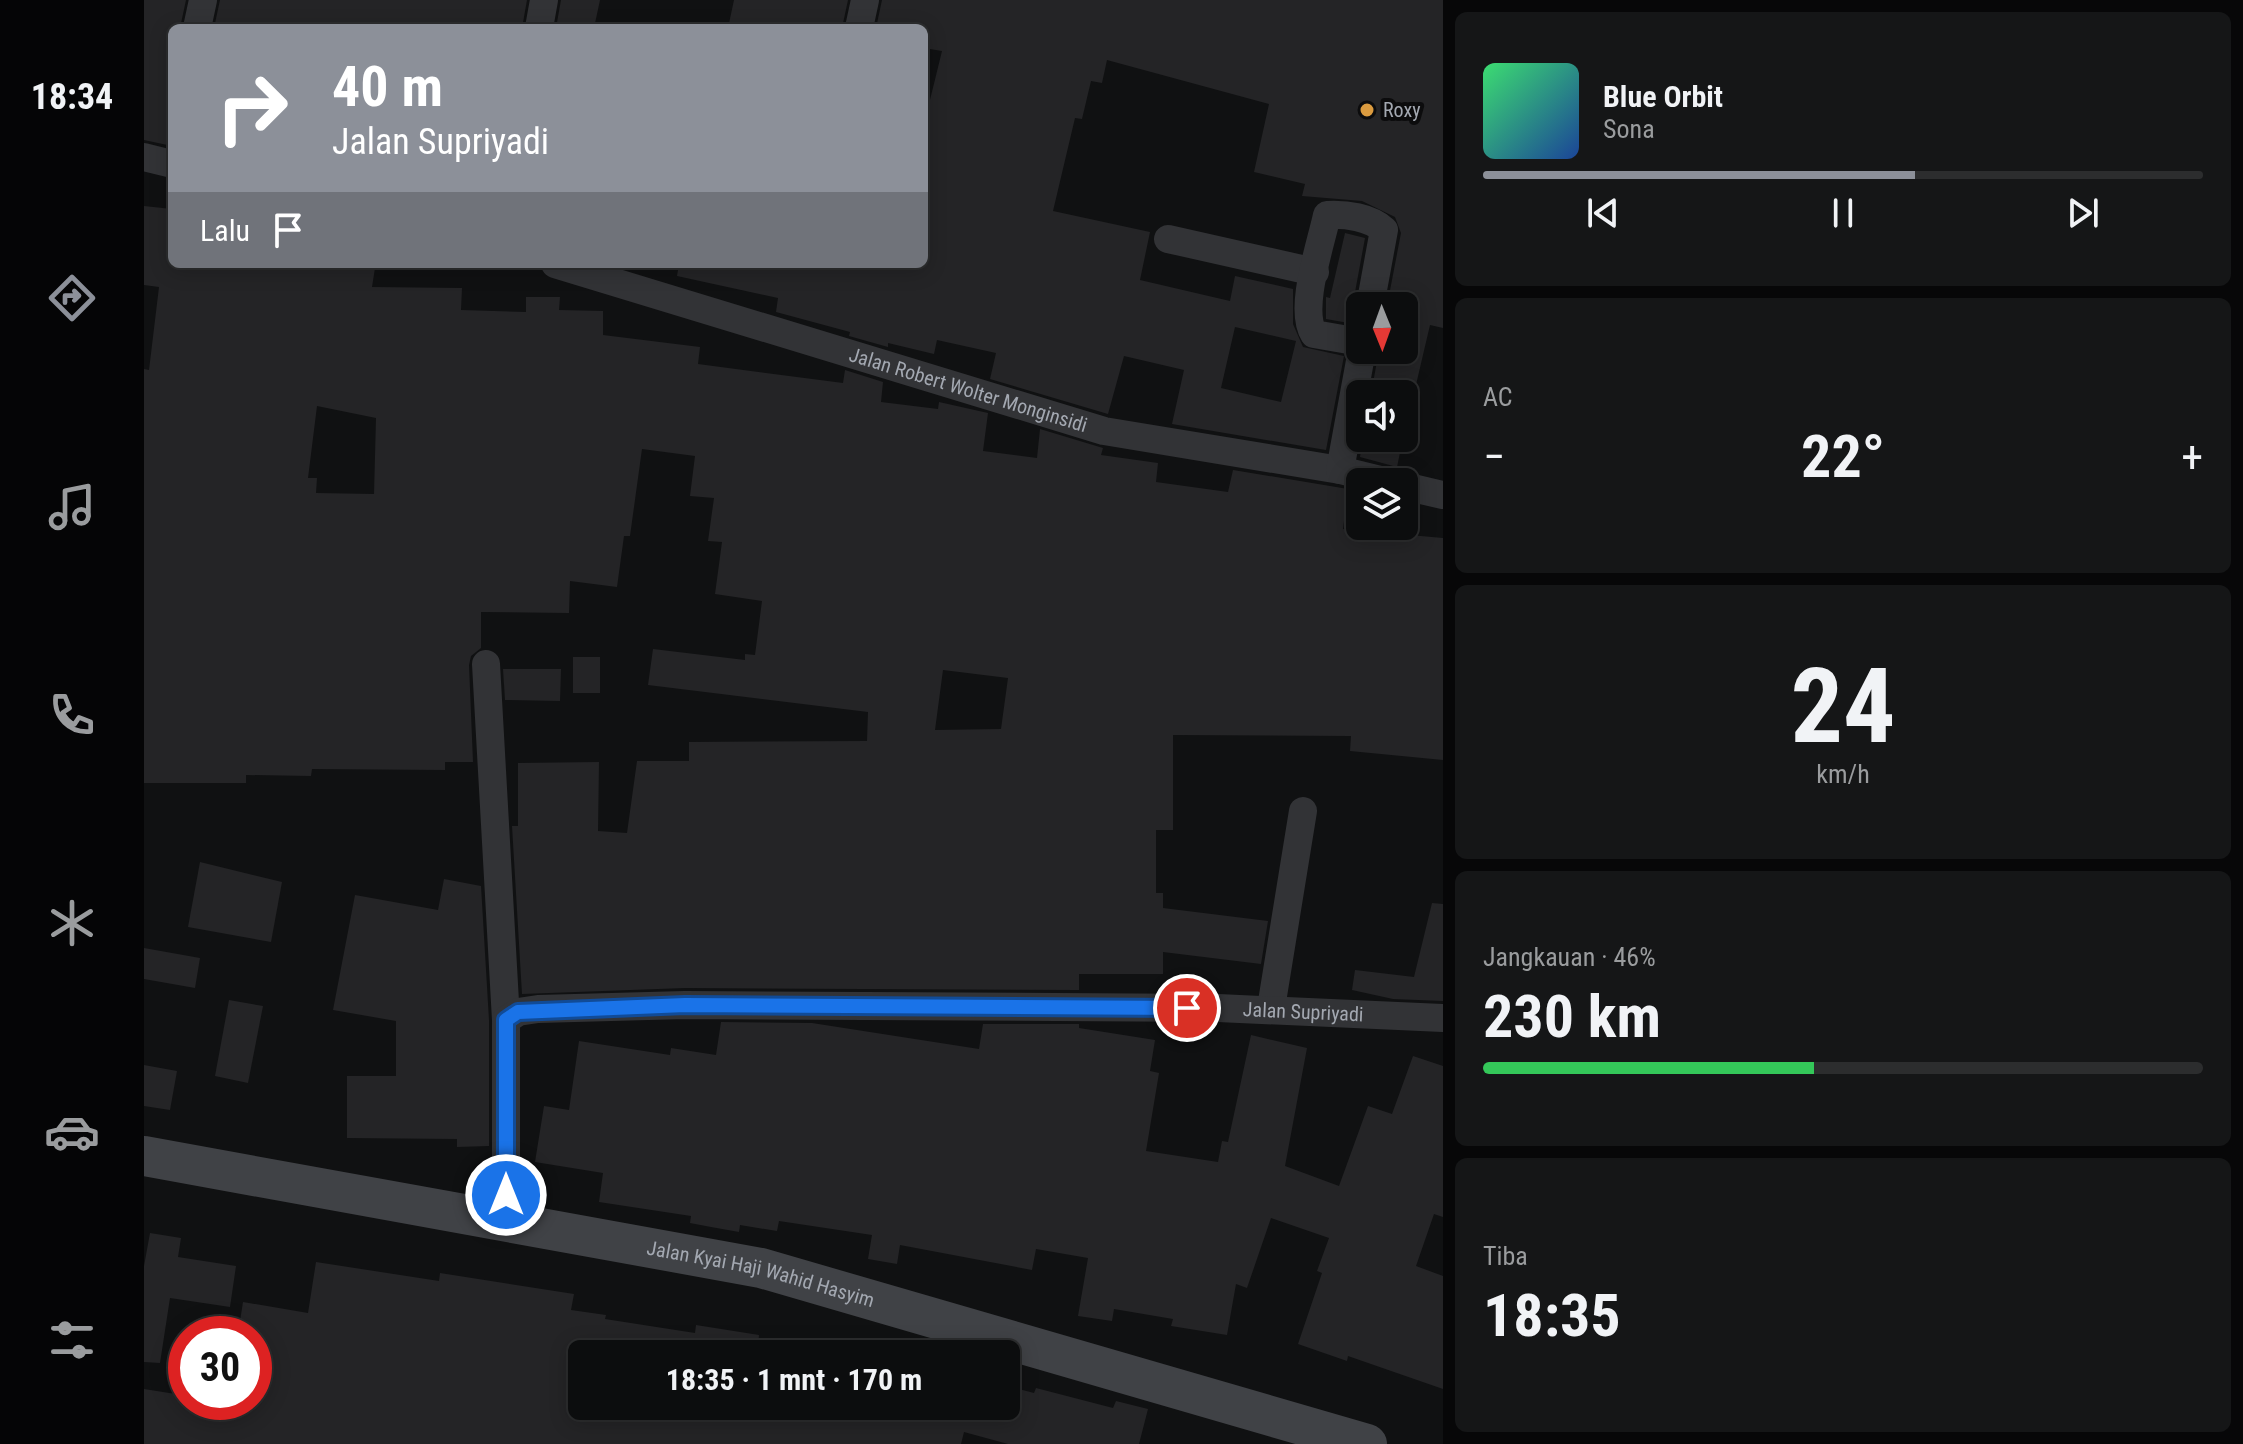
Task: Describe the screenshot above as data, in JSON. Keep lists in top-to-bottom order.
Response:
{
  "streets": {
    "main road": ["Jalan Kyai Haji Wahid Hasyim"],
    "street": ["Jalan Robert Wolter Monginsidi", "Jalan Supriyadi"]
  },
  "places": ["Roxy"],
  "north": "bottom",
  "page": {
    "tabs": "18:34",
    "turn": ["40 m", "Jalan Supriyadi"],
    "song": ["Blue Orbit", "Sona"],
    "then": "Lalu",
    "tile": [
      "AC",
      ["24", "km/h"],
      ["Jangkauan · 46%", "230 km"],
      ["Tiba", "18:35"]
    ],
    "heat": ["−", "22°", "+"],
    "limit": "30",
    "trip": "18:35 · 1 mnt · 170 m"
  }
}
